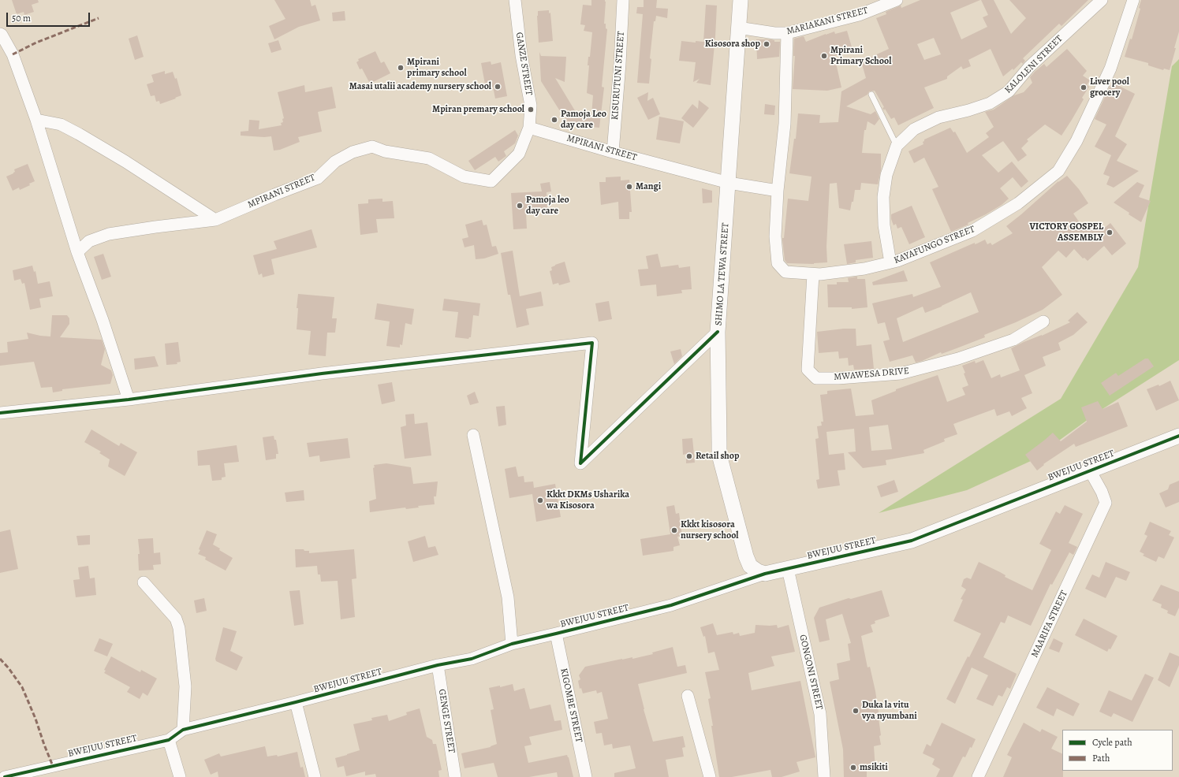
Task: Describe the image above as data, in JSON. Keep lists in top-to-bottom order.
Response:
{
  "streets": {
    "street": [
      "MARIAKANI STREET",
      "GANZE STREET",
      "KALOLENI STREET",
      "KISURUTUNI STREET",
      "MPIRANI STREET",
      "KAYAFUNGO STREET",
      "SHIMO LA TEWA STREET",
      "MWAWESA DRIVE",
      "BWEJUU STREET",
      "MAARIFA STREET",
      "GONGONI STREET",
      "KIGOMBE STREET",
      "GENGE STREET"
    ]
  },
  "crossings": [
    ["MARIAKANI STREET", "KAYAFUNGO STREET"],
    ["MARIAKANI STREET", "SHIMO LA TEWA STREET"],
    ["GANZE STREET", "MPIRANI STREET"],
    ["KALOLENI STREET", "KAYAFUNGO STREET"],
    ["KISURUTUNI STREET", "MPIRANI STREET"],
    ["MPIRANI STREET", "KAYAFUNGO STREET"],
    ["MPIRANI STREET", "SHIMO LA TEWA STREET"],
    ["KAYAFUNGO STREET", "MWAWESA DRIVE"],
    ["SHIMO LA TEWA STREET", "BWEJUU STREET"],
    ["BWEJUU STREET", "MAARIFA STREET"],
    ["BWEJUU STREET", "GONGONI STREET"],
    ["BWEJUU STREET", "KIGOMBE STREET"],
    ["BWEJUU STREET", "GENGE STREET"]
  ],
  "places": [
    "Kisosora shop",
    "Mpirani Primary School",
    "Mpirani primary school",
    "Masai utalii academy nursery school",
    "Liver pool grocery",
    "Mpiran premary school",
    "Pamoja Leo day care",
    "Mangi",
    "Pamoja leo day care",
    "VICTORY GOSPEL ASSEMBLY",
    "Retail shop",
    "Kkkt DKMs Usharika wa Kisosora",
    "Kkkt kisosora nursery school",
    "Duka la vitu vya nyumbani",
    "msikiti"
  ],
  "legend": ["Cycle path", "Path"],
  "scale_bar": "50 m"
}
